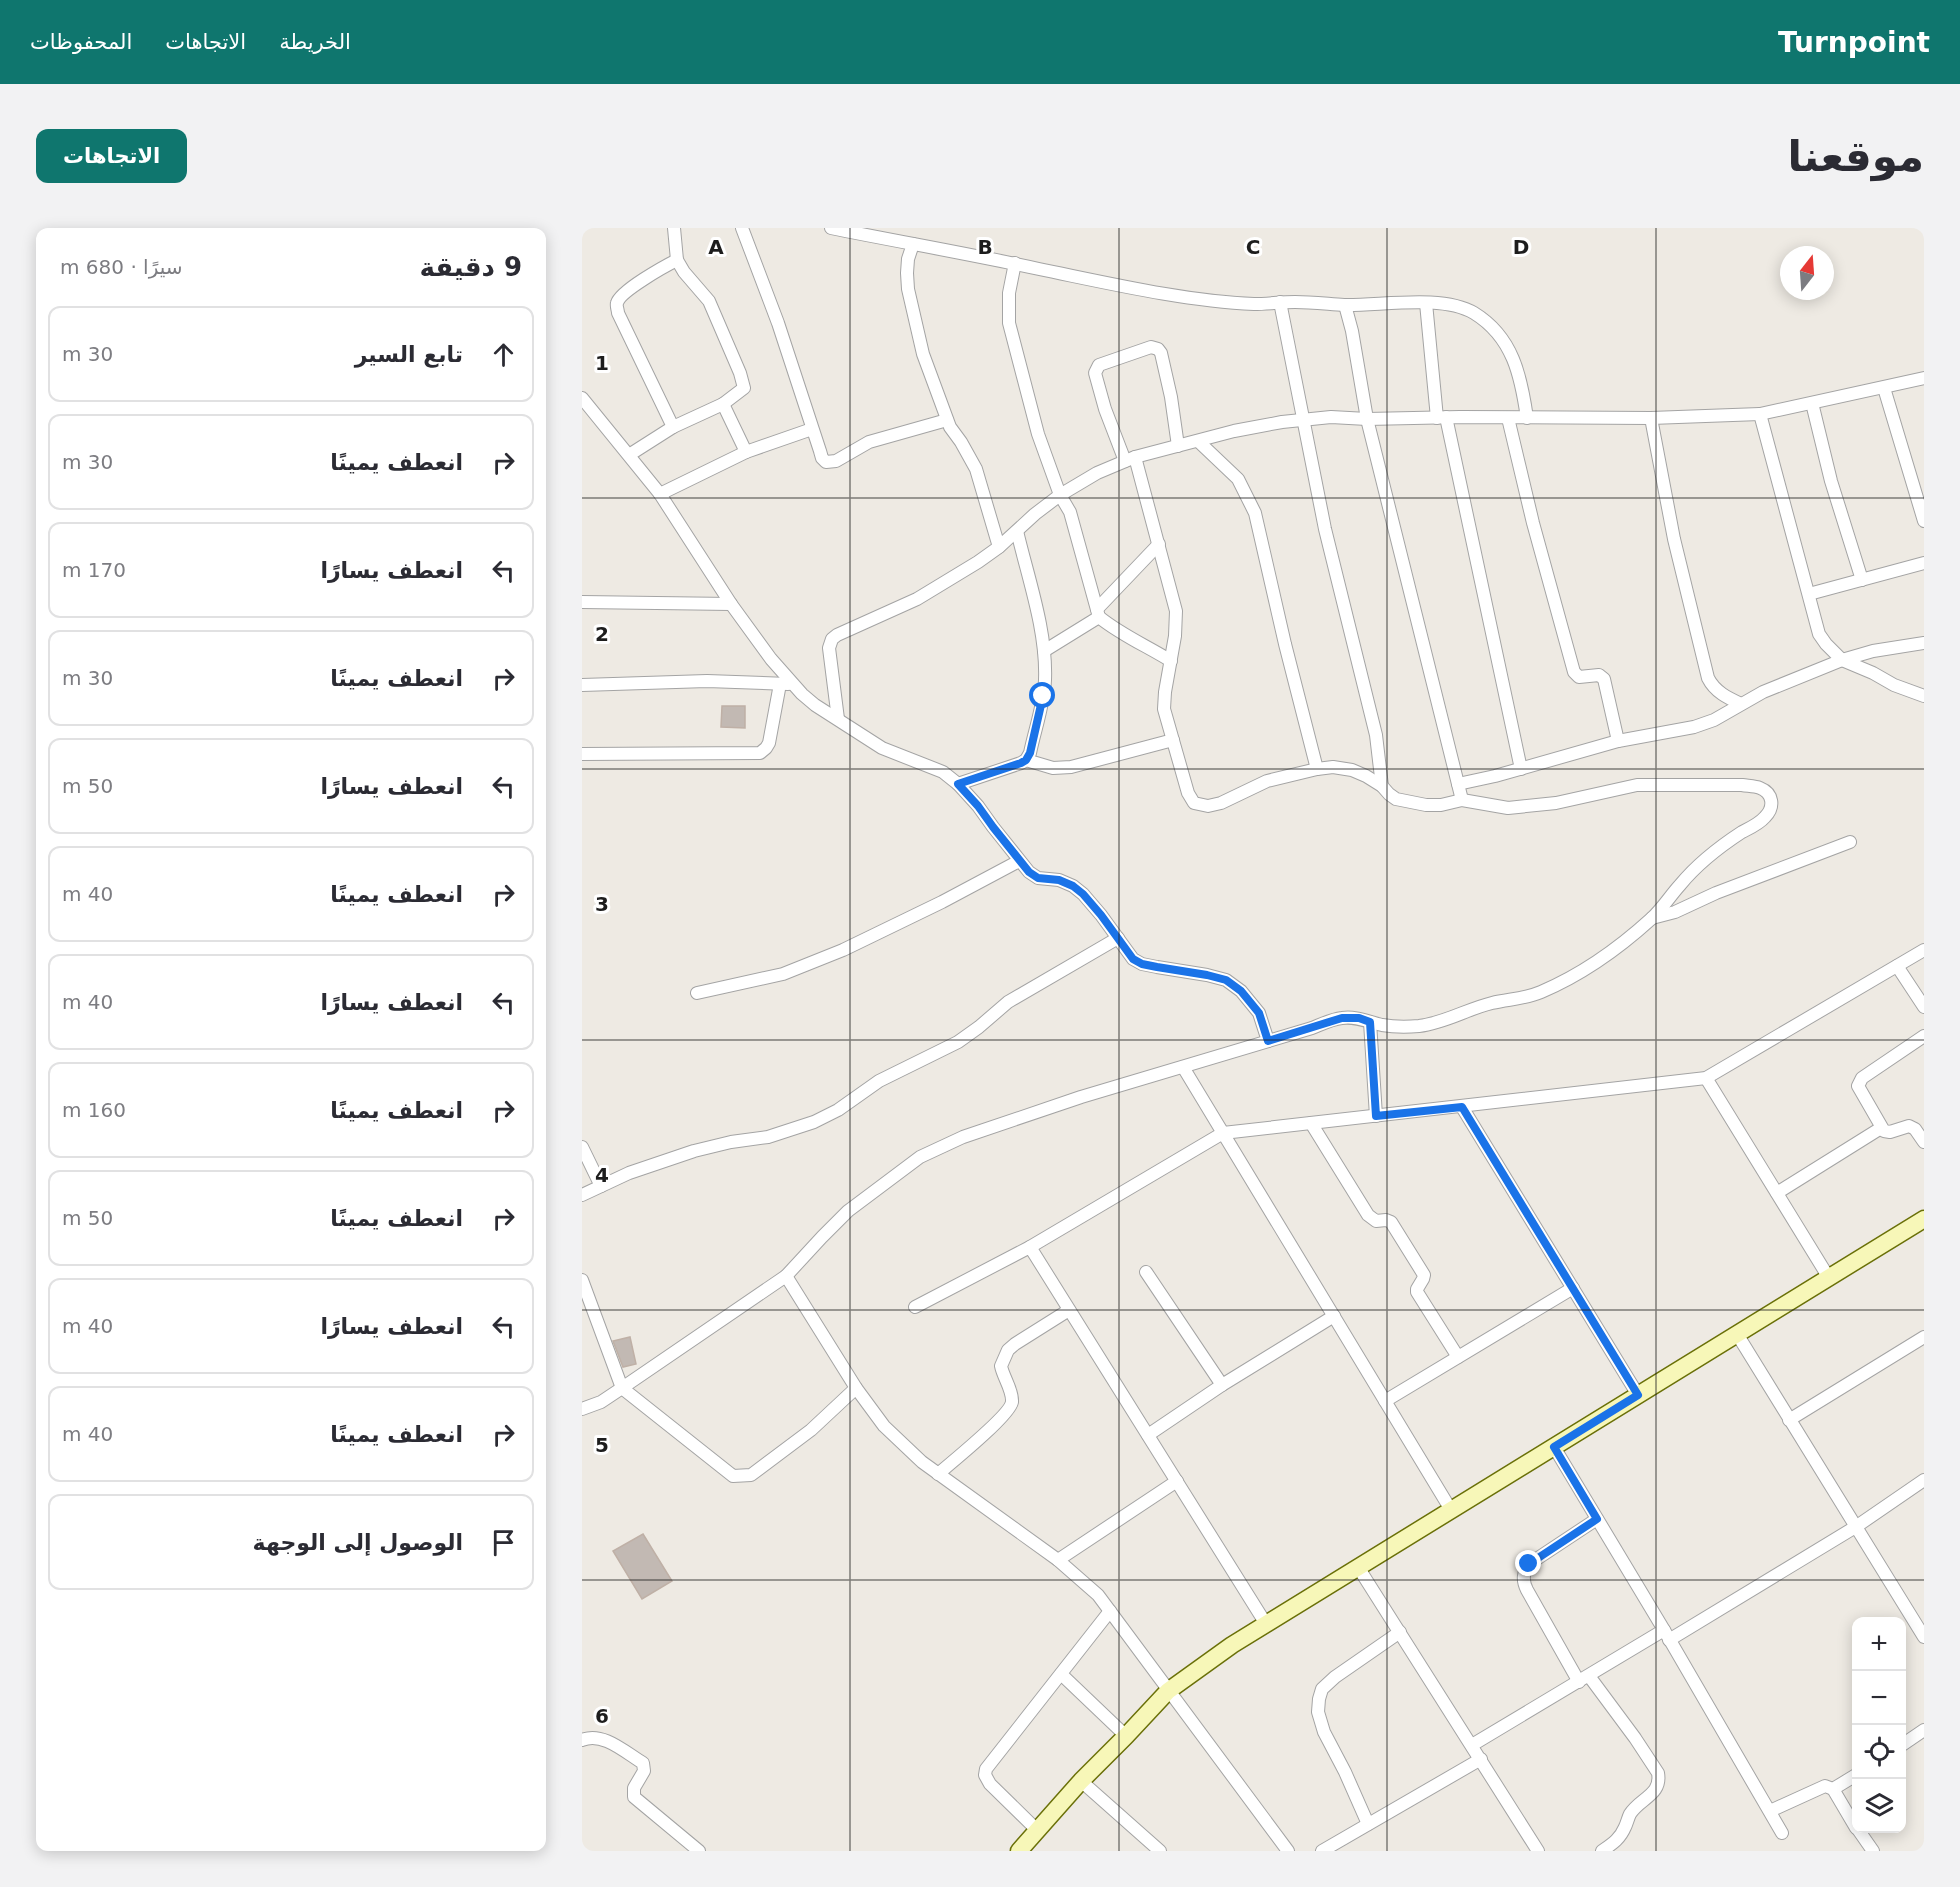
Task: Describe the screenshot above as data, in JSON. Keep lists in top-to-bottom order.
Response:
{
  "north": "top",
  "page": {
    "header": "Turnpoint",
    "nav": ["الخريطة", "الاتجاهات", "المحفوظات"],
    "buttons": "الاتجاهات",
    "title": "موقعنا",
    "heading": ["9 دقيقة", "سيرًا · 680 m"],
    "list": [
      ["تابع السير", "30 m"],
      ["انعطف يمينًا", "30 m"],
      ["انعطف يسارًا", "170 m"],
      ["انعطف يمينًا", "30 m"],
      ["انعطف يسارًا", "50 m"],
      ["انعطف يمينًا", "40 m"],
      ["انعطف يسارًا", "40 m"],
      ["انعطف يمينًا", "160 m"],
      ["انعطف يمينًا", "50 m"],
      ["انعطف يسارًا", "40 m"],
      ["انعطف يمينًا", "40 m"],
      "الوصول إلى الوجهة"
    ],
    "map_buttons": ["+", "−"]
  },
  "grid": {
    "columns": [
      "A",
      "B",
      "C",
      "D"
    ],
    "rows": [
      "1",
      "2",
      "3",
      "4",
      "5",
      "6"
    ]
  }
}
